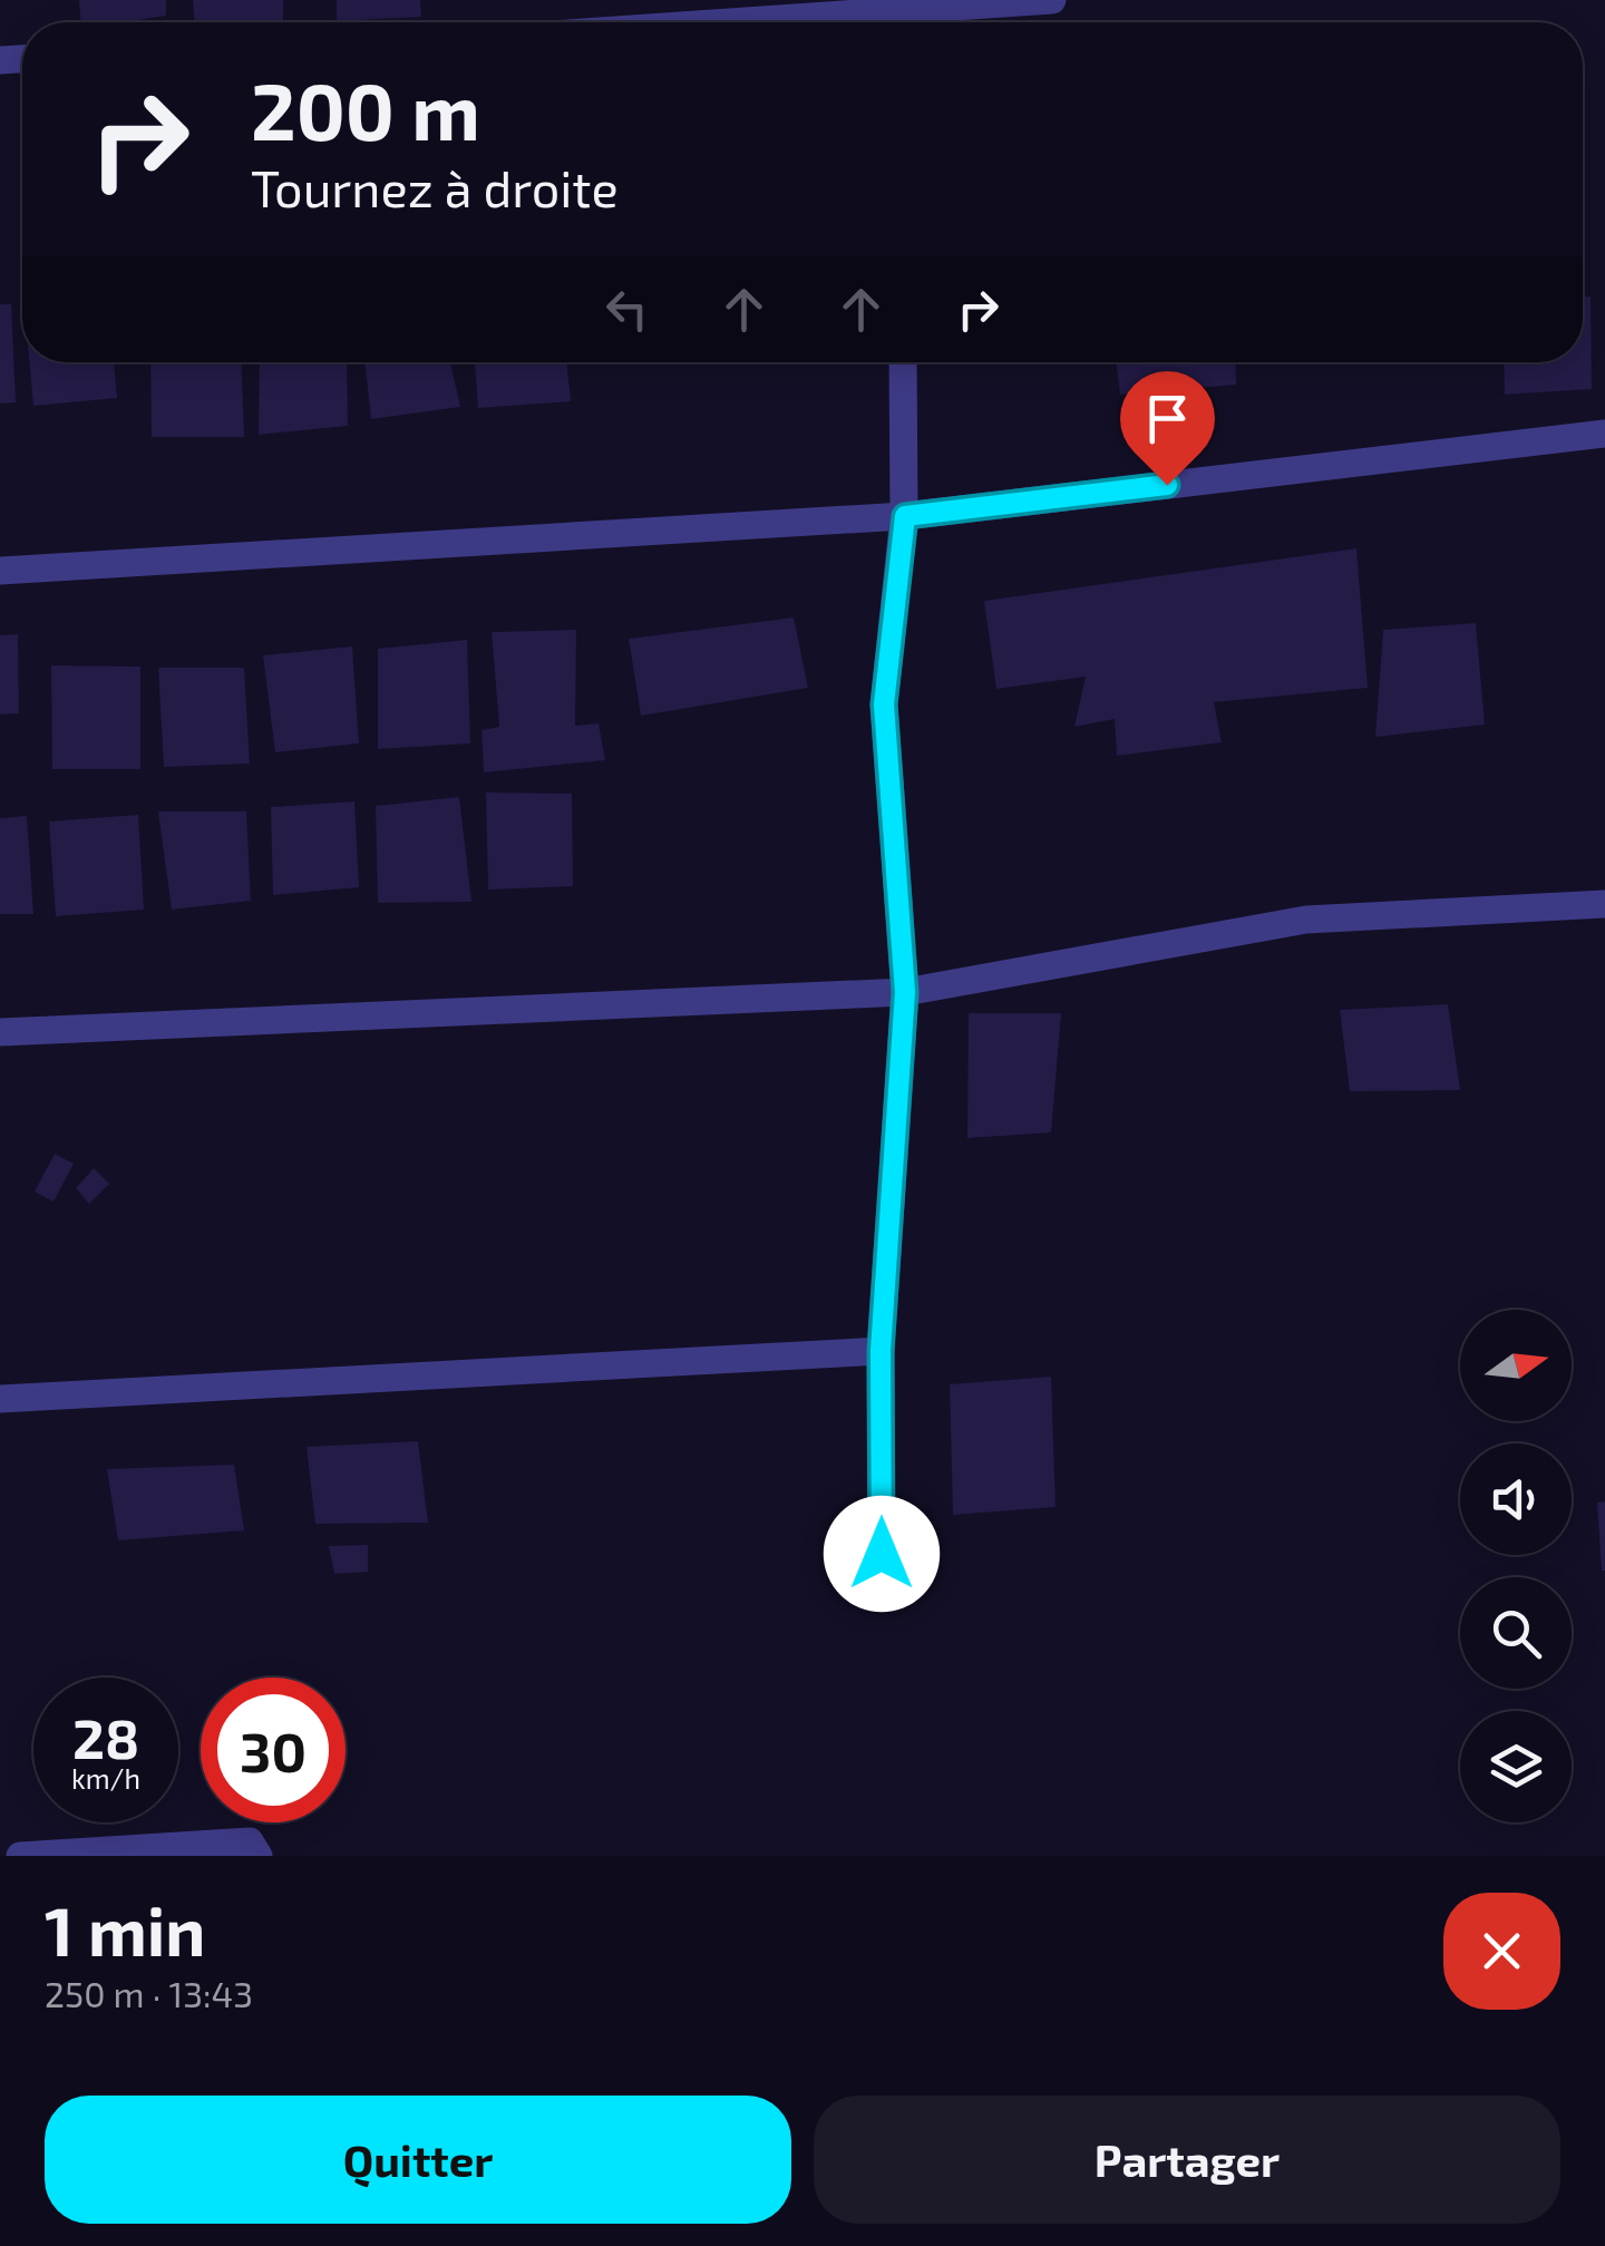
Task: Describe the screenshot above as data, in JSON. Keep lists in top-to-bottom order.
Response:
{
  "north": "right",
  "page": {
    "turn": ["200 m", "Tournez à droite"],
    "speed": "28 km/h",
    "limit": "30",
    "heading": ["1 min", "250 m · 13:43"],
    "buttons": ["Quitter", "Partager"]
  }
}
